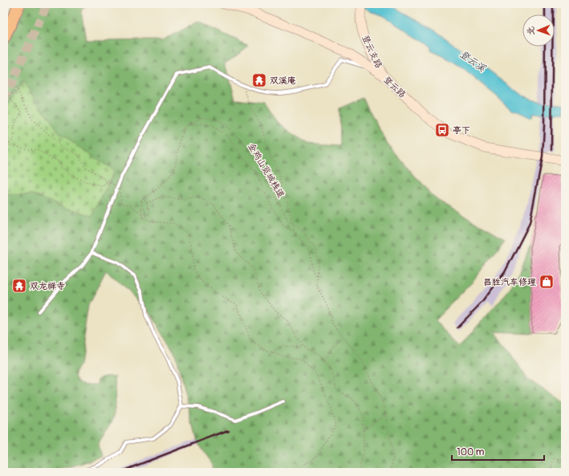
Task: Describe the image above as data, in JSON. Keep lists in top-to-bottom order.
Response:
{
  "streets": {
    "street": ["登云支路", "登云路"],
    "path": ["金鸡山览城栈道"]
  },
  "crossings": [
    ["登云支路", "登云路"]
  ],
  "water": ["登云溪"],
  "places": {
    "temple": ["双溪庵", "双龙禅寺"],
    "bus stop": ["亭下"],
    "shop": ["昌胜汽车修理"]
  },
  "scale_bar": "100 m",
  "north": "left"
}
